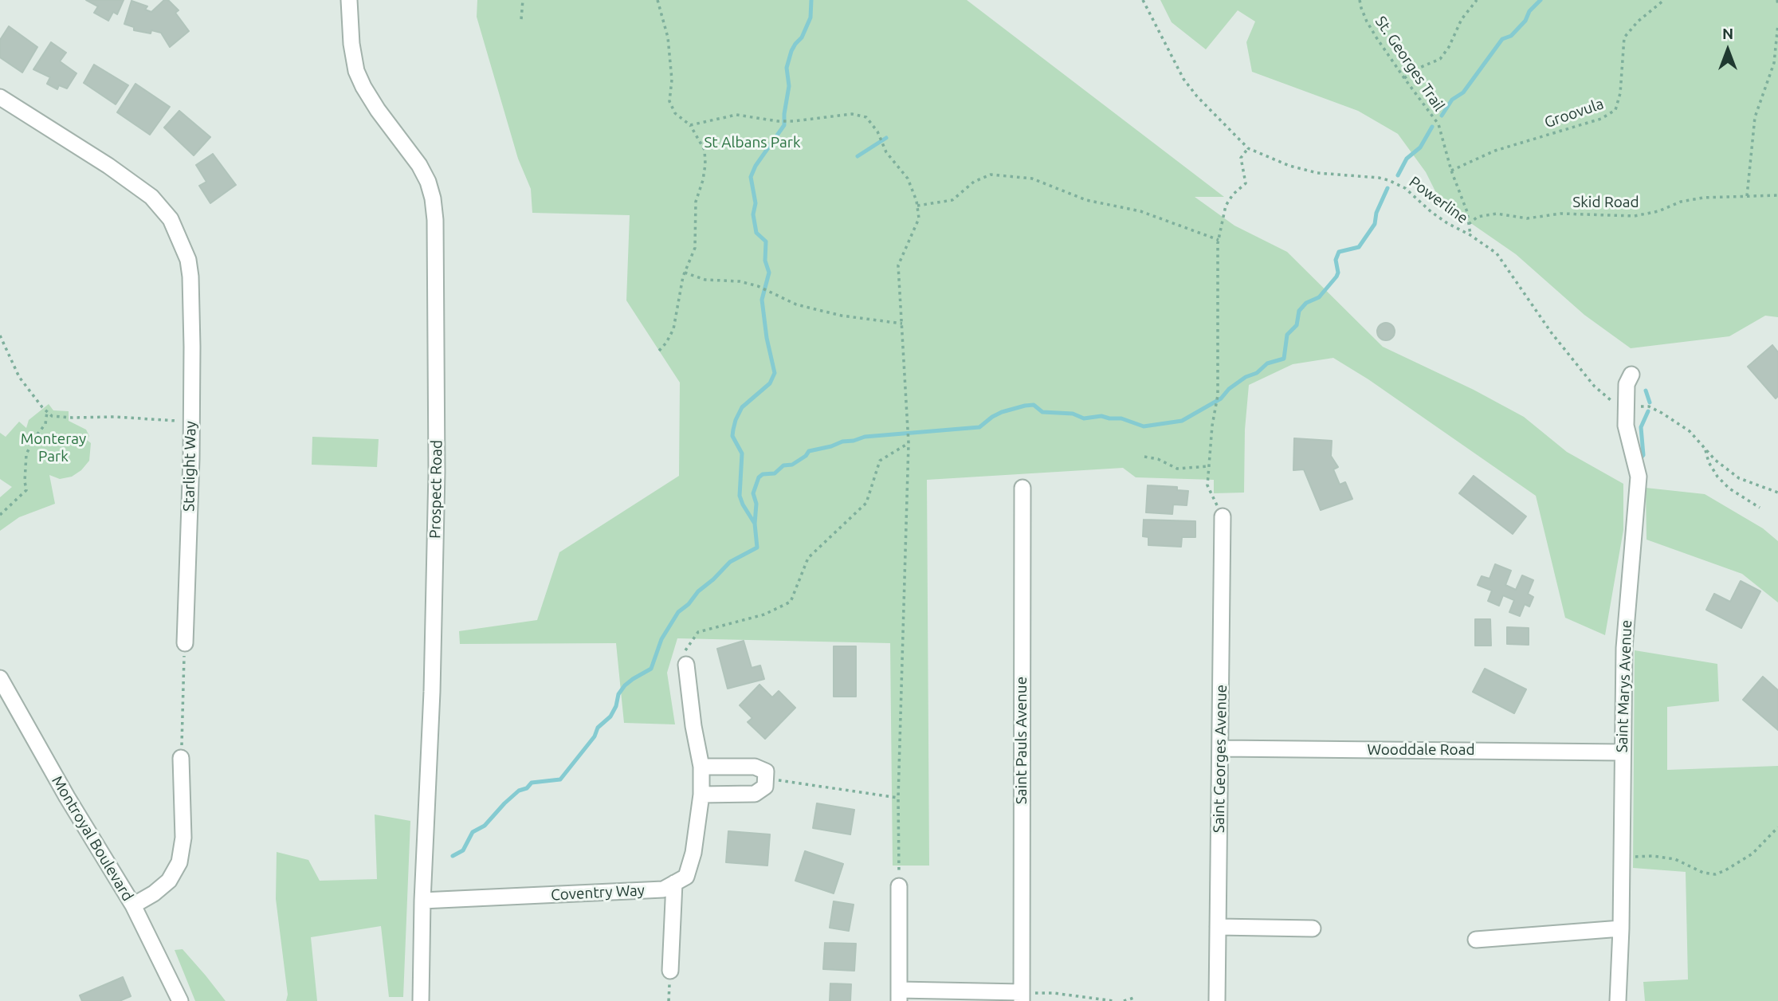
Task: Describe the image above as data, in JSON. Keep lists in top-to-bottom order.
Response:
{
  "streets": {
    "street": [
      "Starlight Way",
      "Prospect Road",
      "Saint Marys Avenue",
      "Saint Pauls Avenue",
      "Wooddale Road",
      "Saint Georges Avenue",
      "Montroyal Boulevard",
      "Coventry Way"
    ],
    "path": [
      "St. Georges Trail",
      "Groovula",
      "Powerline",
      "Skid Road"
    ]
  },
  "crossings": [
    ["St. Georges Trail", "Groovula"],
    ["St. Georges Trail", "Powerline"],
    ["St. Georges Trail", "Skid Road"],
    ["Powerline", "Saint Marys Avenue"],
    ["Prospect Road", "Coventry Way"],
    ["Saint Marys Avenue", "Wooddale Road"],
    ["Wooddale Road", "Saint Georges Avenue"]
  ],
  "parks": ["St Albans Park", "Monteray Park"],
  "north": "top"
}
